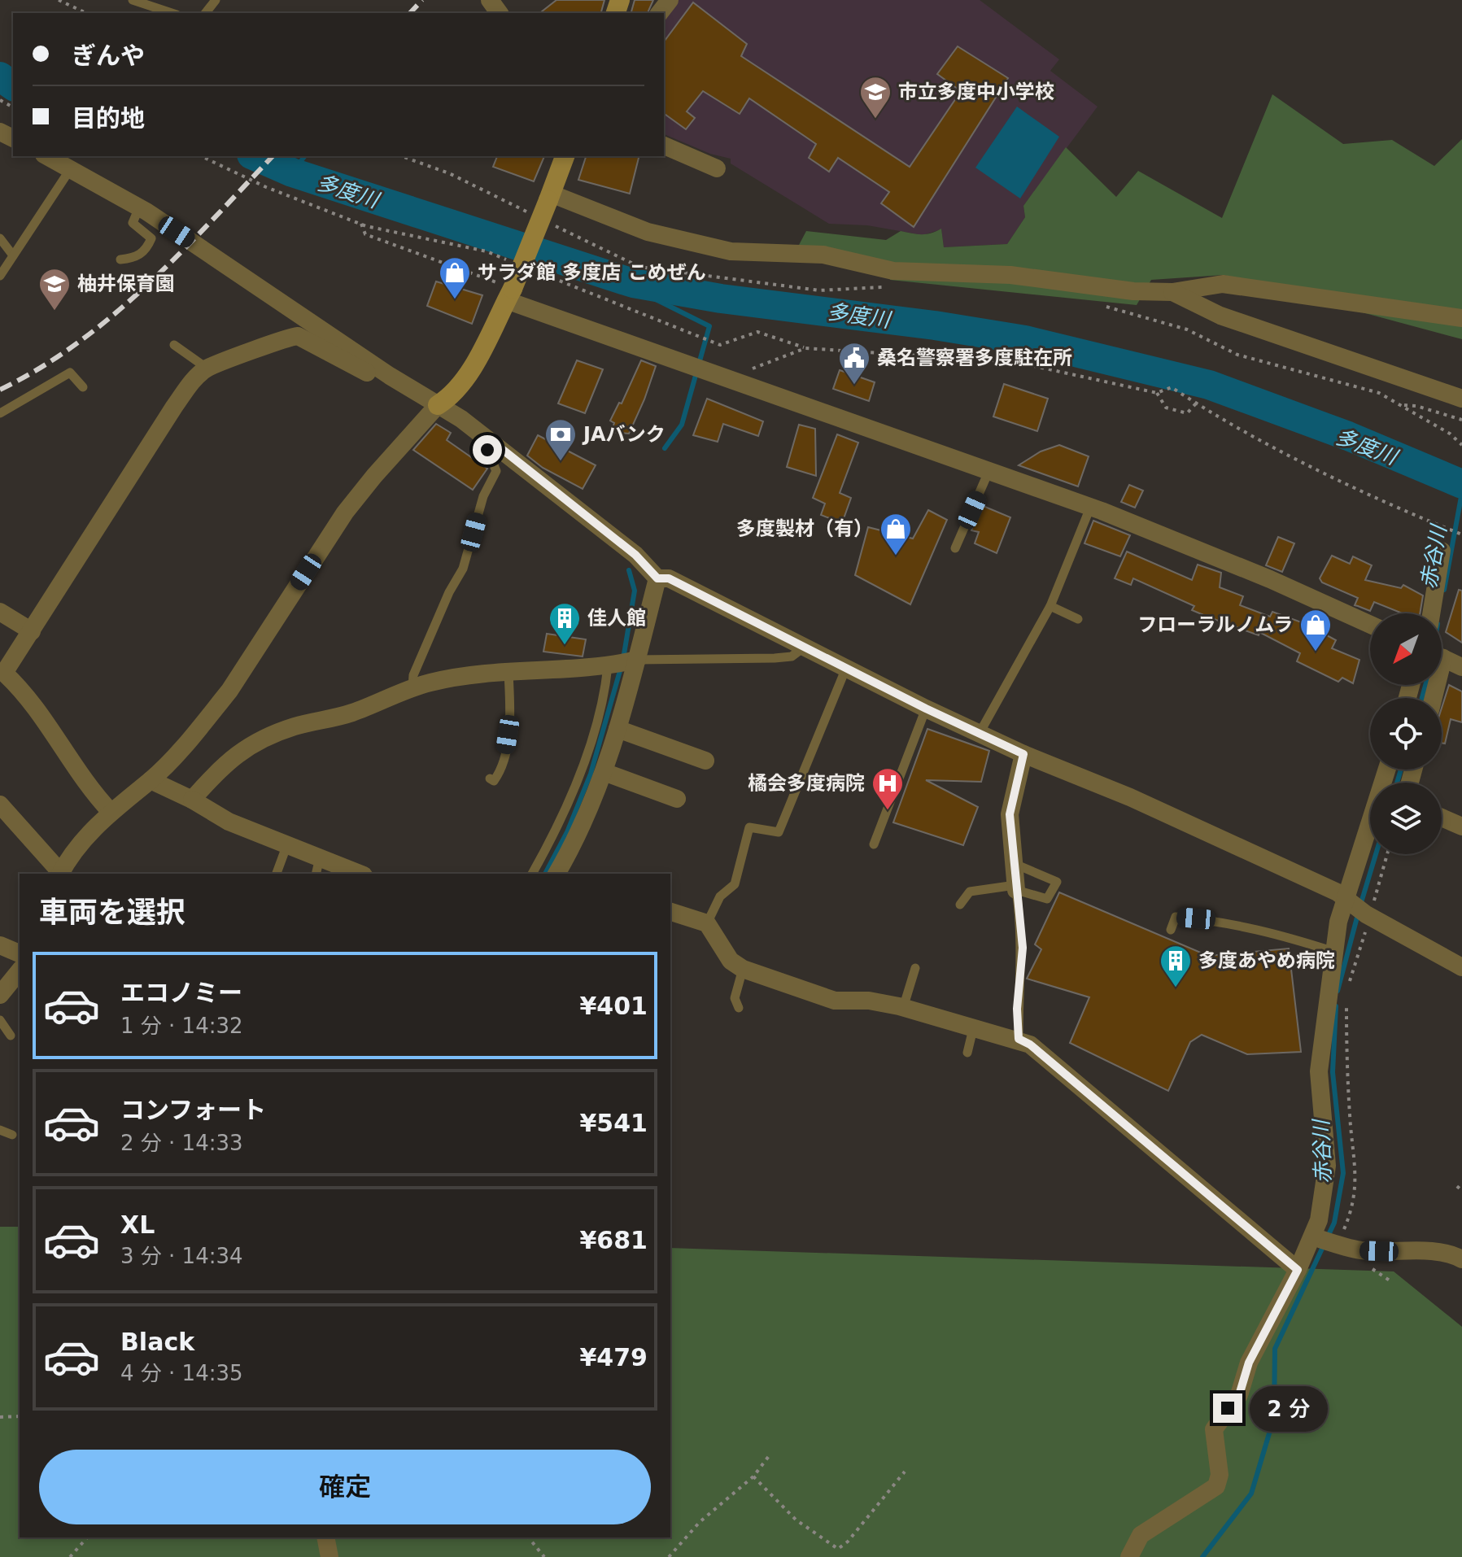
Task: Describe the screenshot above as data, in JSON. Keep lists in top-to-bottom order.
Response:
{
  "water": ["多度川", "赤谷川"],
  "places": {
    "school or university": ["市立多度中小学校", "柚井保育園"],
    "shop": ["サラダ館 多度店 こめぜん", "多度製材（有）", "フローラルノムラ"],
    "public building": ["桑名警察署多度駐在所"],
    "bank": ["JAバンク"],
    "building": ["佳人館", "多度あやめ病院"],
    "hospital": ["橘会多度病院"]
  },
  "north": "bottom left",
  "page": {
    "banner": ["ぎんや", "目的地"],
    "heading": "車両を選択",
    "list": [
      {
        "name": "エコノミー",
        "note": "1 分 · 14:32",
        "value": "¥401"
      },
      {
        "name": "コンフォート",
        "note": "2 分 · 14:33",
        "value": "¥541"
      },
      {
        "name": "XL",
        "note": "3 分 · 14:34",
        "value": "¥681"
      },
      {
        "name": "Black",
        "note": "4 分 · 14:35",
        "value": "¥479"
      }
    ],
    "bubble": "2 分",
    "buttons": "確定"
  }
}
